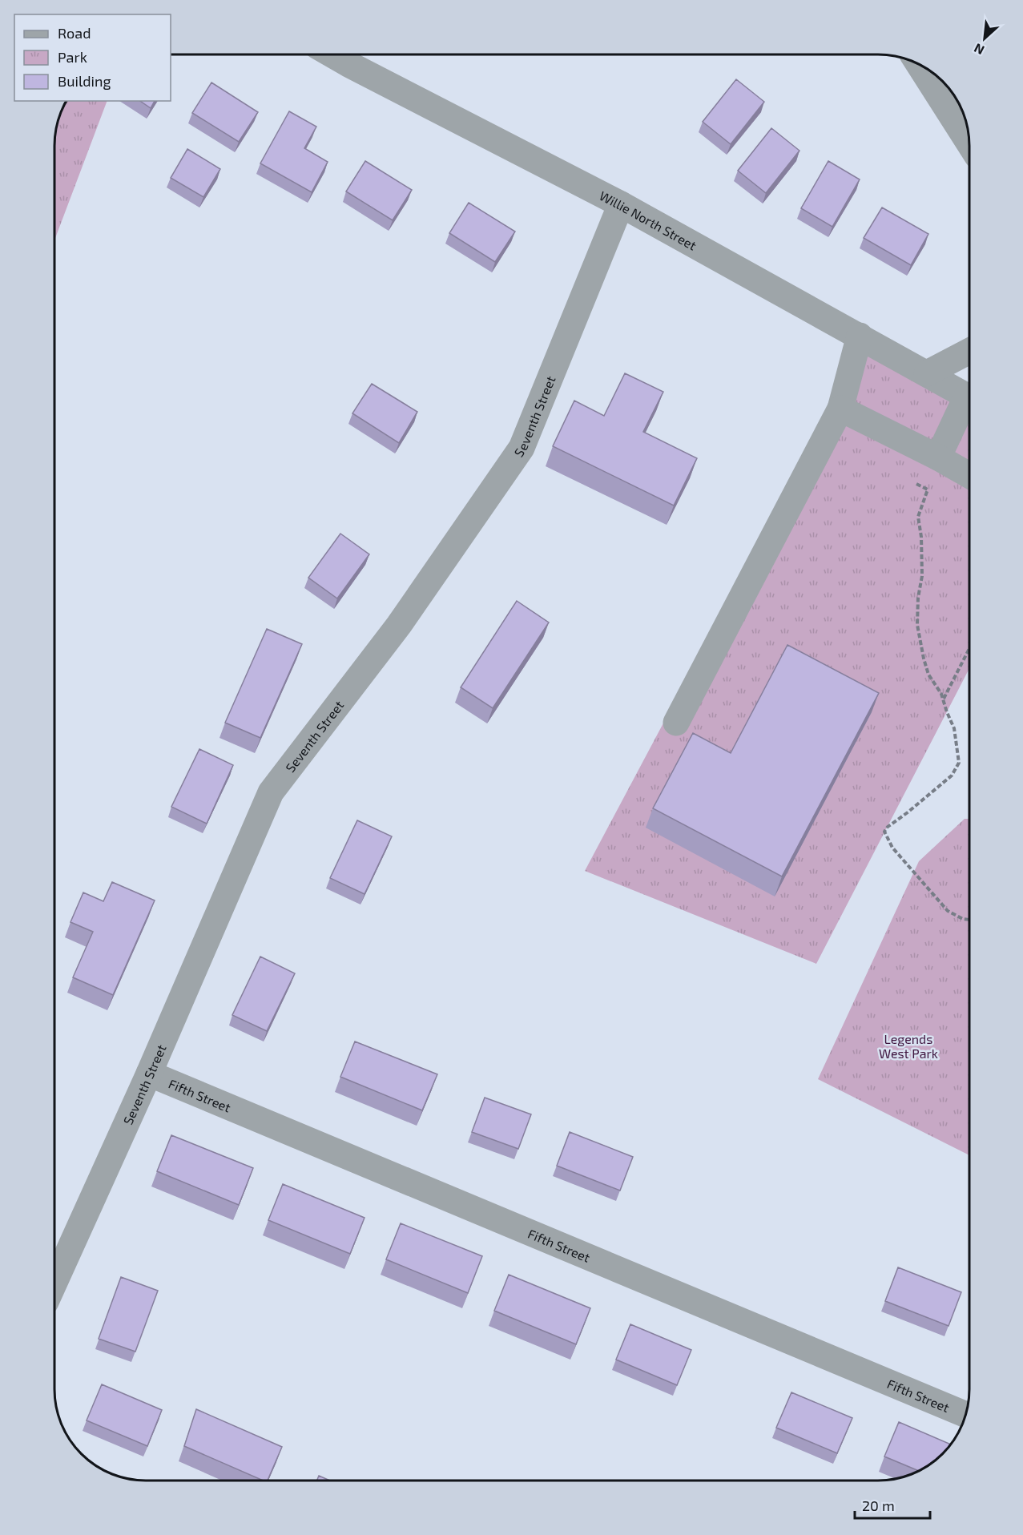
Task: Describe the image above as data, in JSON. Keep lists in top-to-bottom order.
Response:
{
  "streets": {
    "street": ["Willie North Street", "Seventh Street", "Fifth Street"]
  },
  "crossings": [
    ["Willie North Street", "Seventh Street"],
    ["Seventh Street", "Fifth Street"]
  ],
  "parks": ["Legends West Park"],
  "legend": ["Road", "Park", "Building"],
  "scale_bar": "20 m",
  "north": "bottom left"
}
